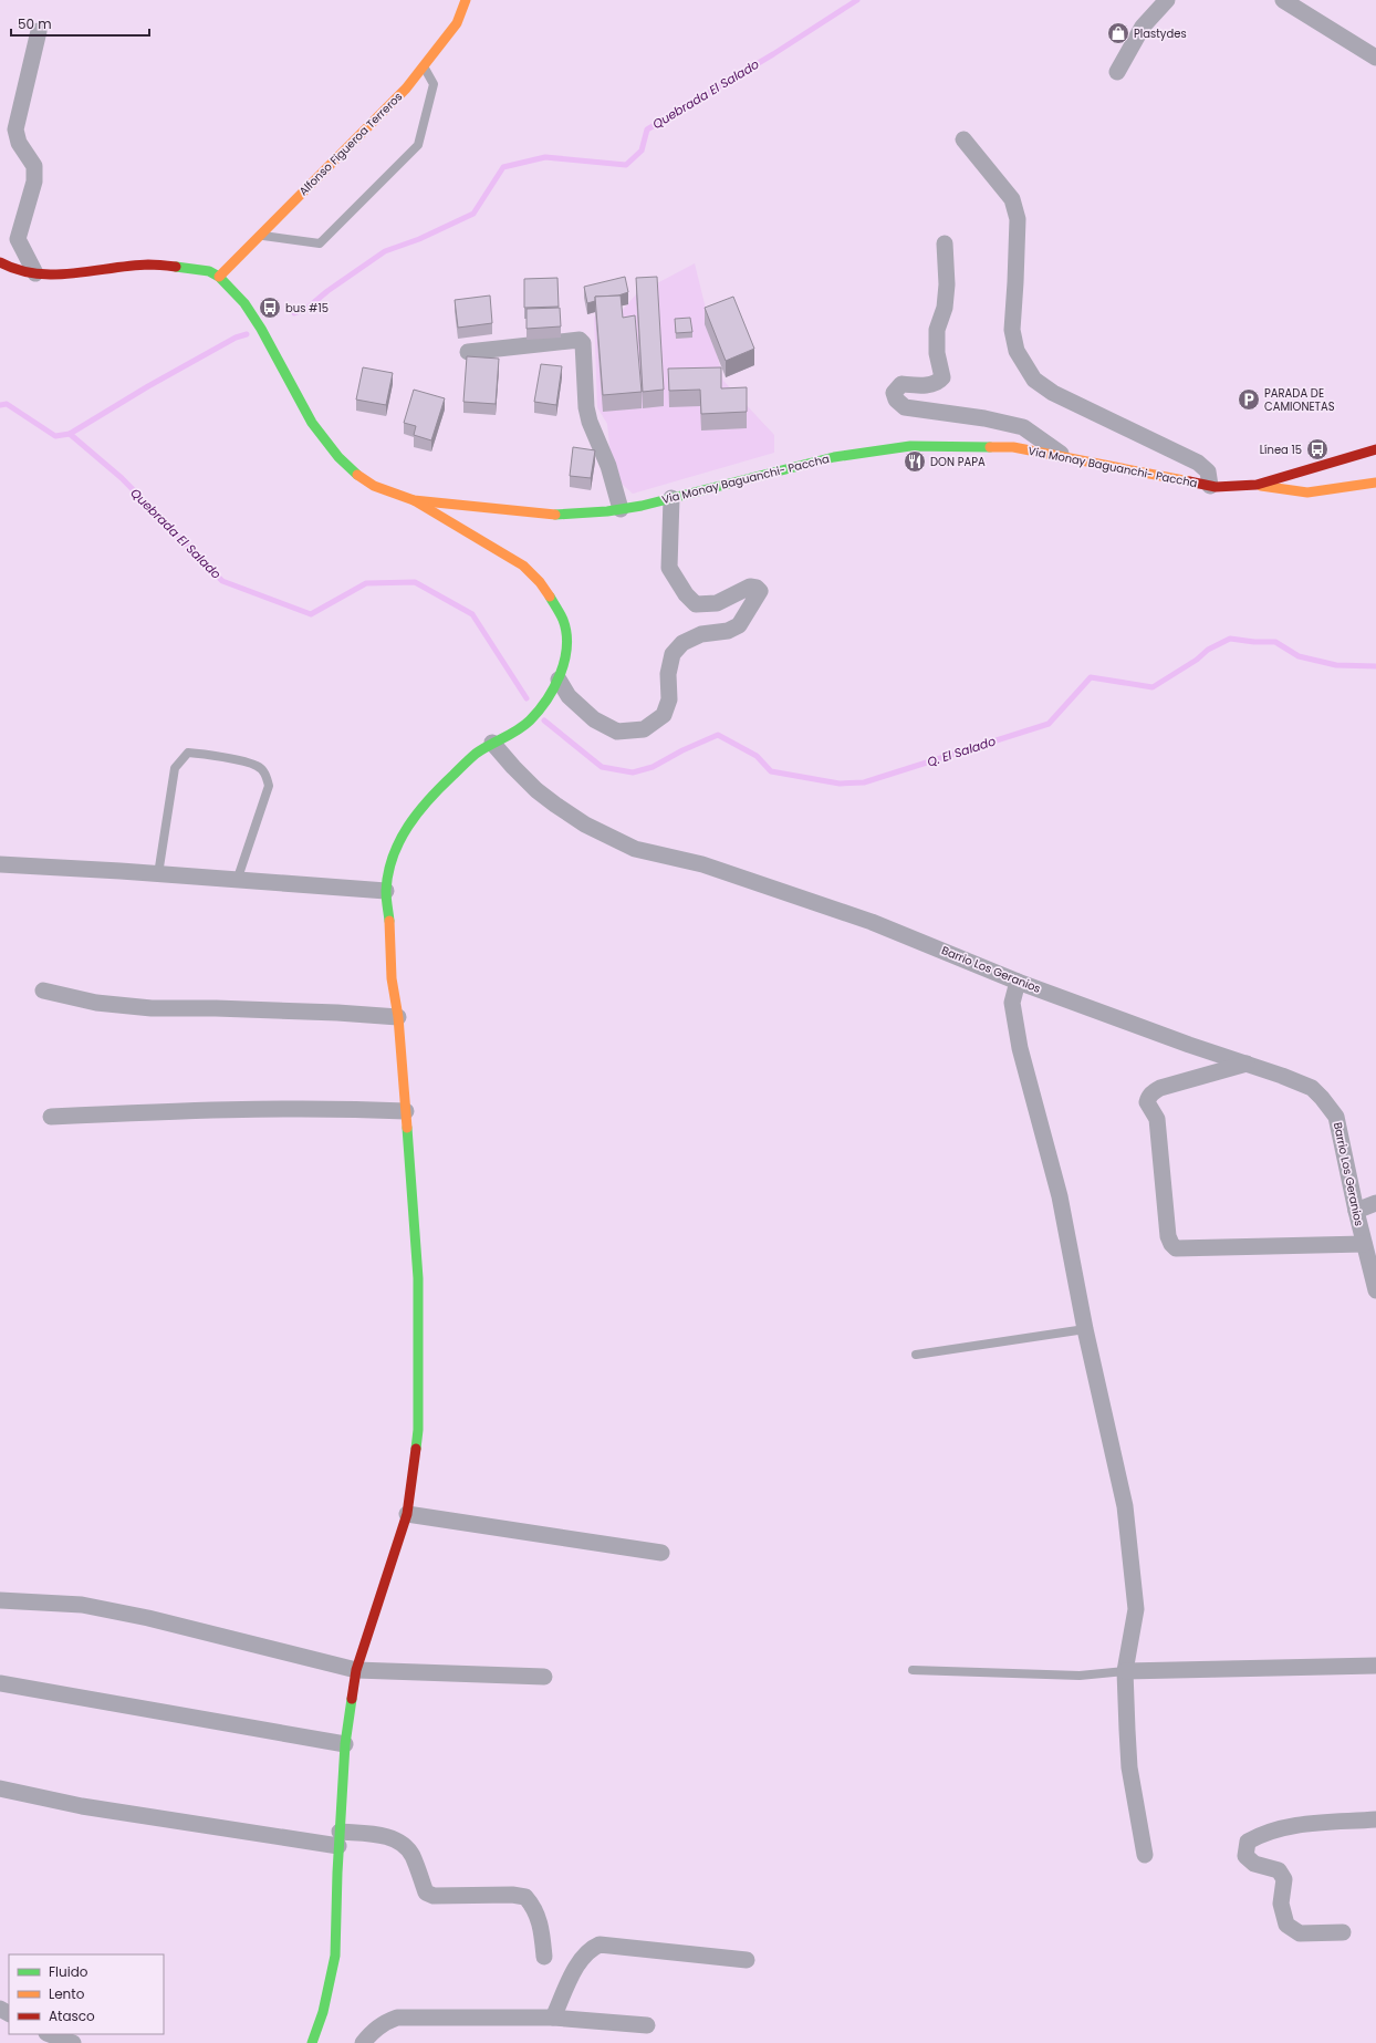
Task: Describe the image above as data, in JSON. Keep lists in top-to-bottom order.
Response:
{
  "streets": {
    "street": ["Alfonso Figueroa Terreros", "Via Monay Baguanchi- Paccha", "Barrio Los Geranios"]
  },
  "crossings": [
    ["Alfonso Figueroa Terreros", "Via Monay Baguanchi- Paccha"]
  ],
  "water": ["Quebrada El Salado", "Q. El Salado"],
  "places": {
    "shop": ["Plastydes"],
    "bus stop": ["bus #15", "Línea 15"],
    "parking": ["PARADA DE CAMIONETAS"],
    "restaurant": ["DON PAPA"]
  },
  "legend": ["Fluido", "Lento", "Atasco"],
  "scale_bar": "50 m"
}
